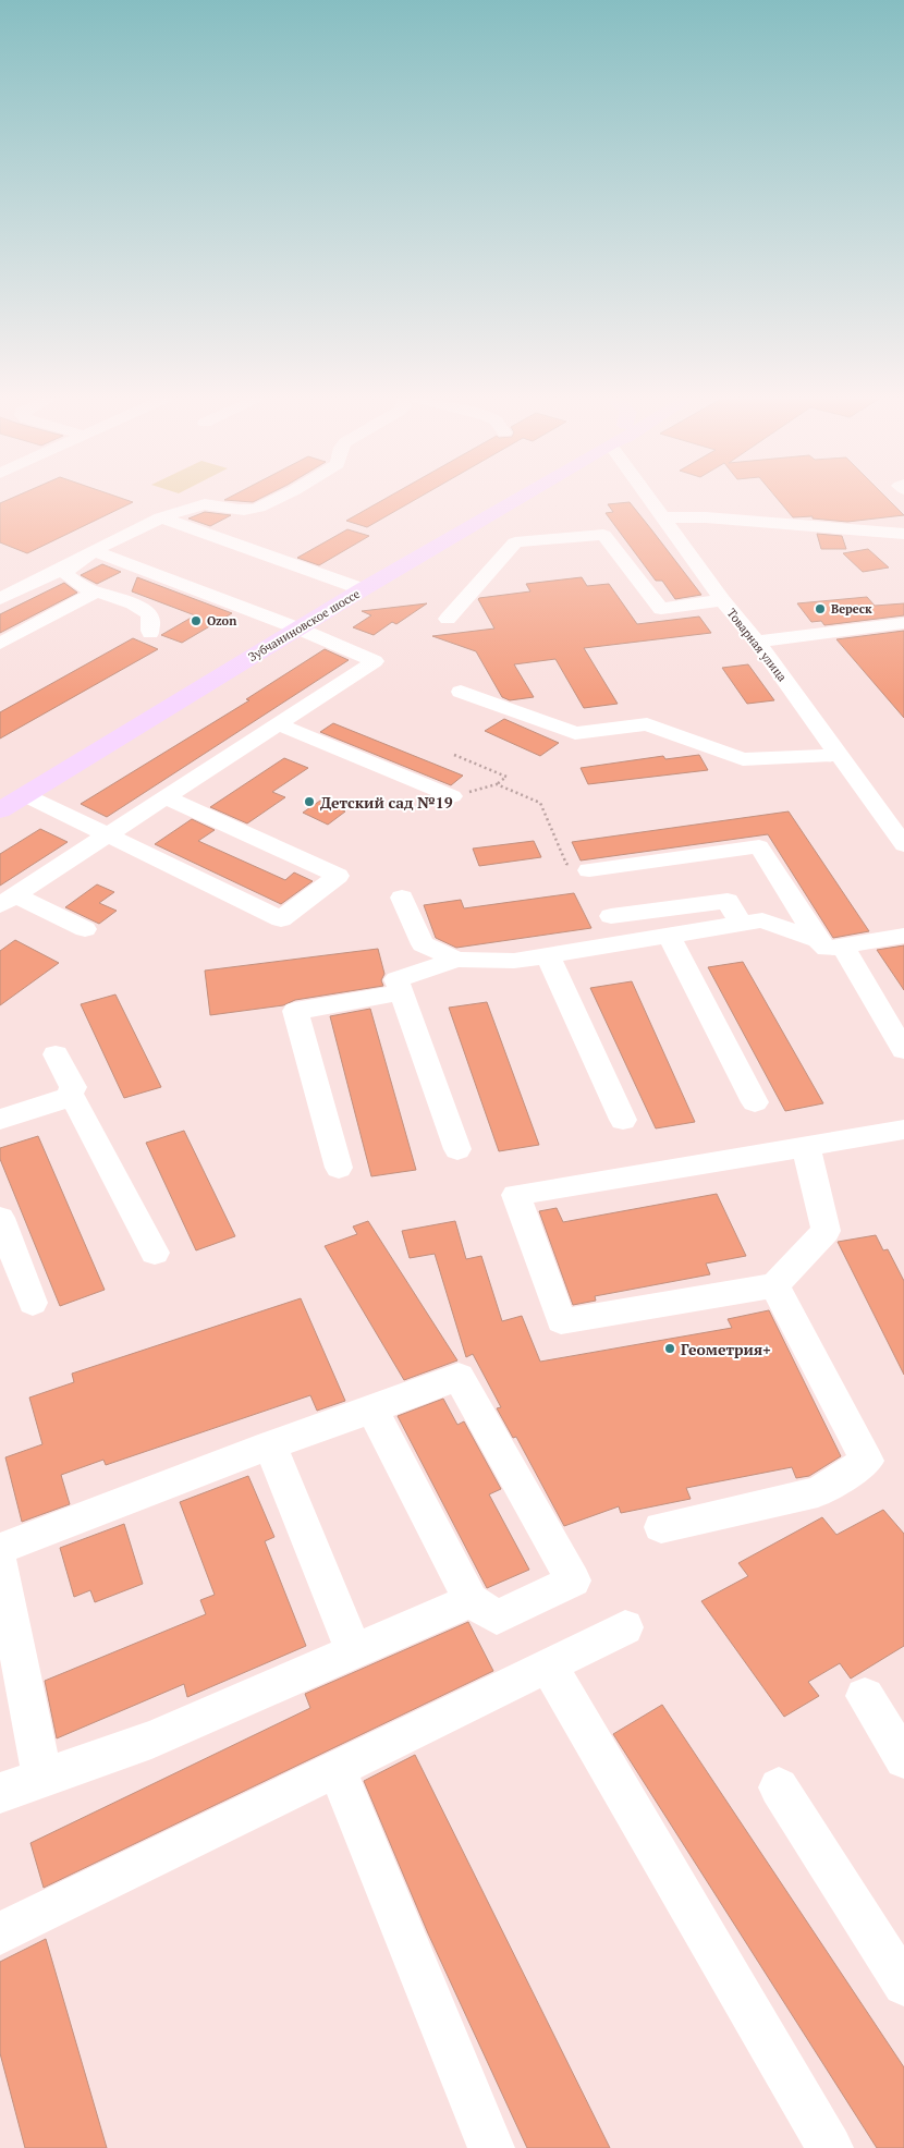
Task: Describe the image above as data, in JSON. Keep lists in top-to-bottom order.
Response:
{
  "streets": {
    "main road": ["Зубчаниновское шоссе"],
    "street": ["Товарная улица"]
  },
  "places": [
    "Вереск",
    "Ozon",
    "Детский сад №19",
    "Геометрия+"
  ]
}
